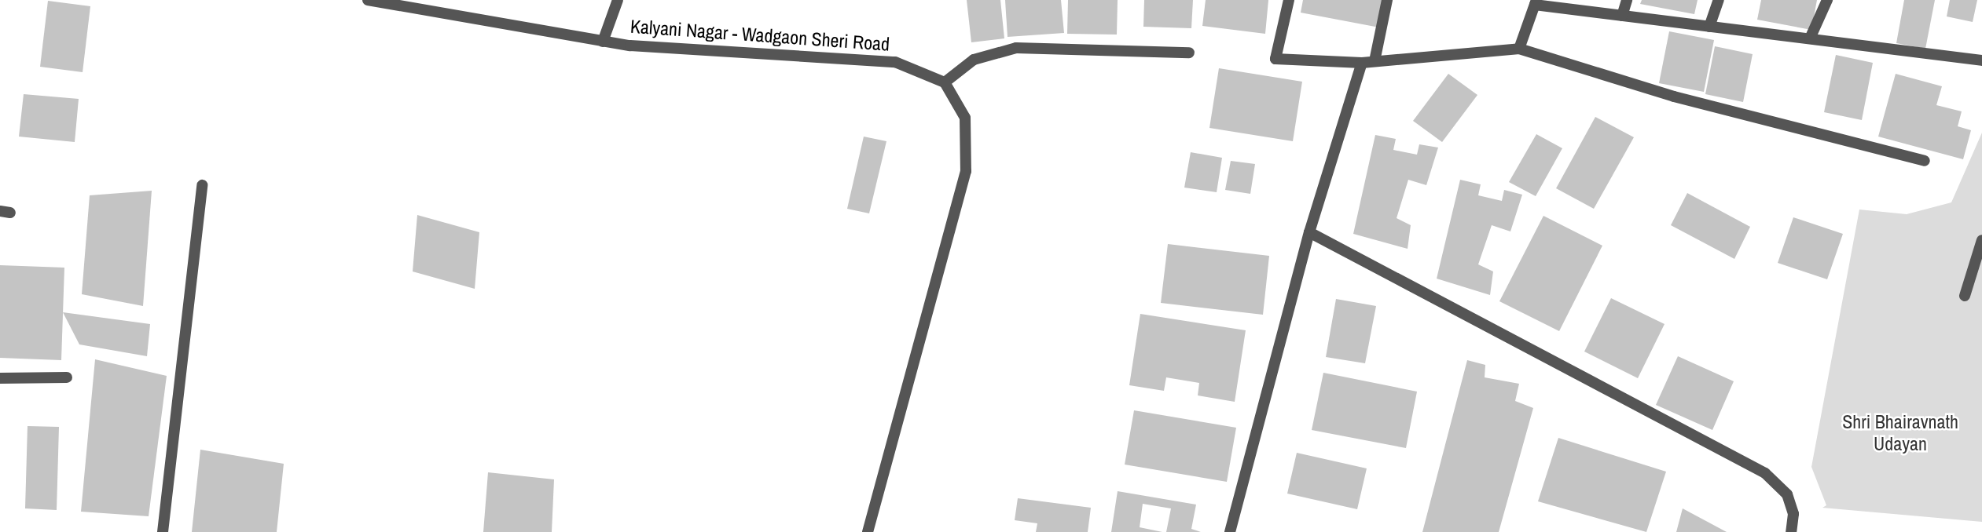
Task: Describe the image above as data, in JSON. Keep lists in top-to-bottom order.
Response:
{
  "streets": {
    "street": ["Kalyani Nagar - Wadgaon Sheri Road"]
  },
  "parks": ["Shri Bhairavnath Udayan"]
}
